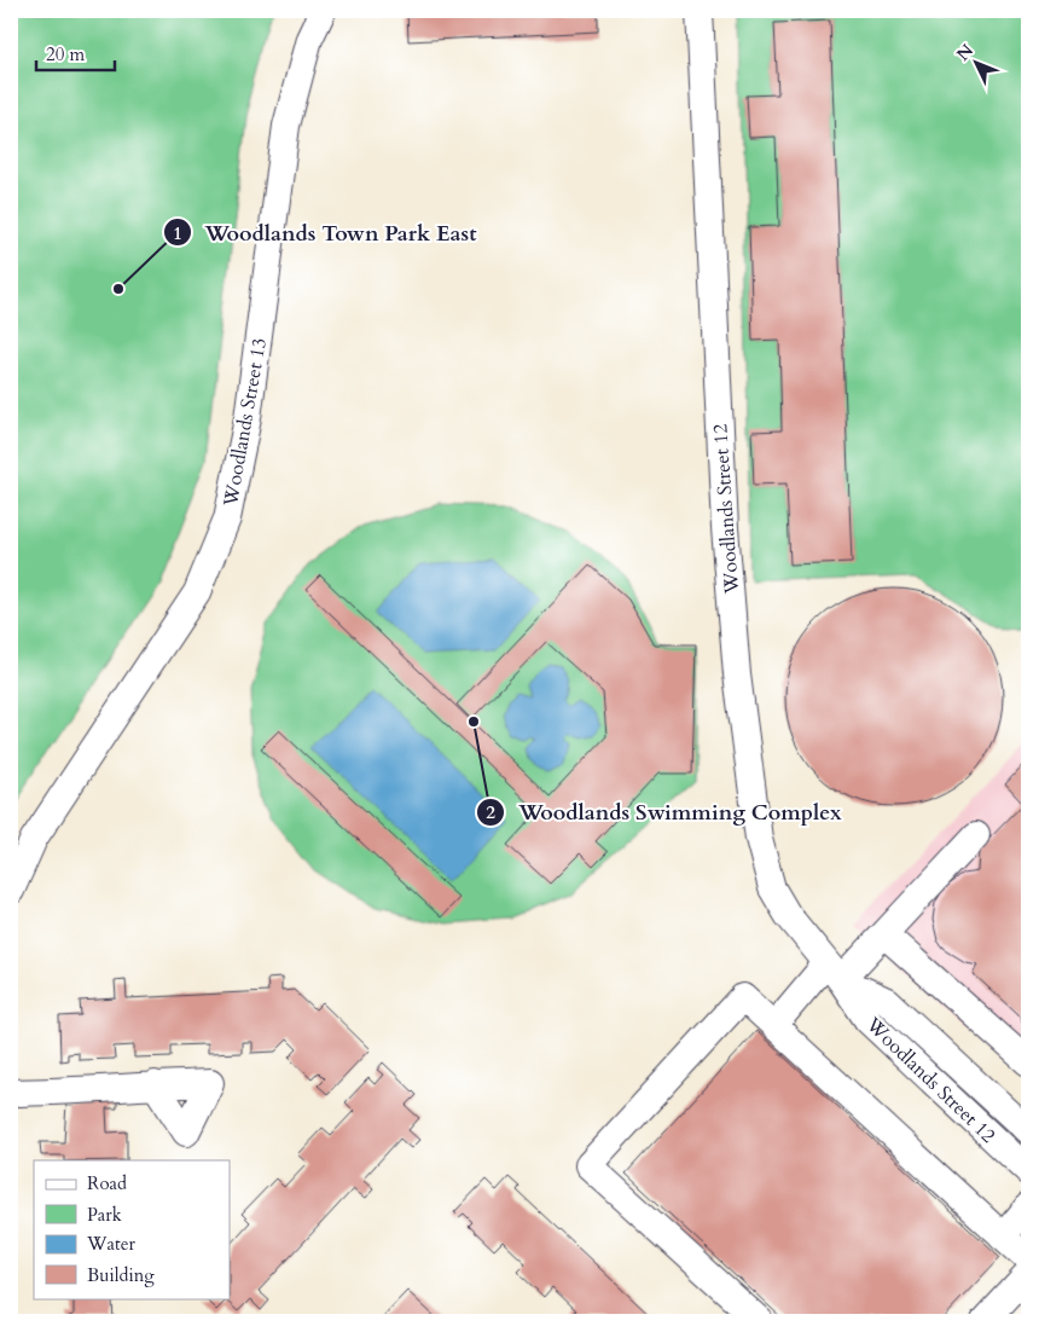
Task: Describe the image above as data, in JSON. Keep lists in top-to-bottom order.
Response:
{
  "streets": {
    "street": ["Woodlands Street 13", "Woodlands Street 12"]
  },
  "places": ["Woodlands Town Park East", "Woodlands Swimming Complex"],
  "legend": [
    "Road",
    "Park",
    "Water",
    "Building"
  ],
  "scale_bar": "20 m",
  "north": "top left"
}
